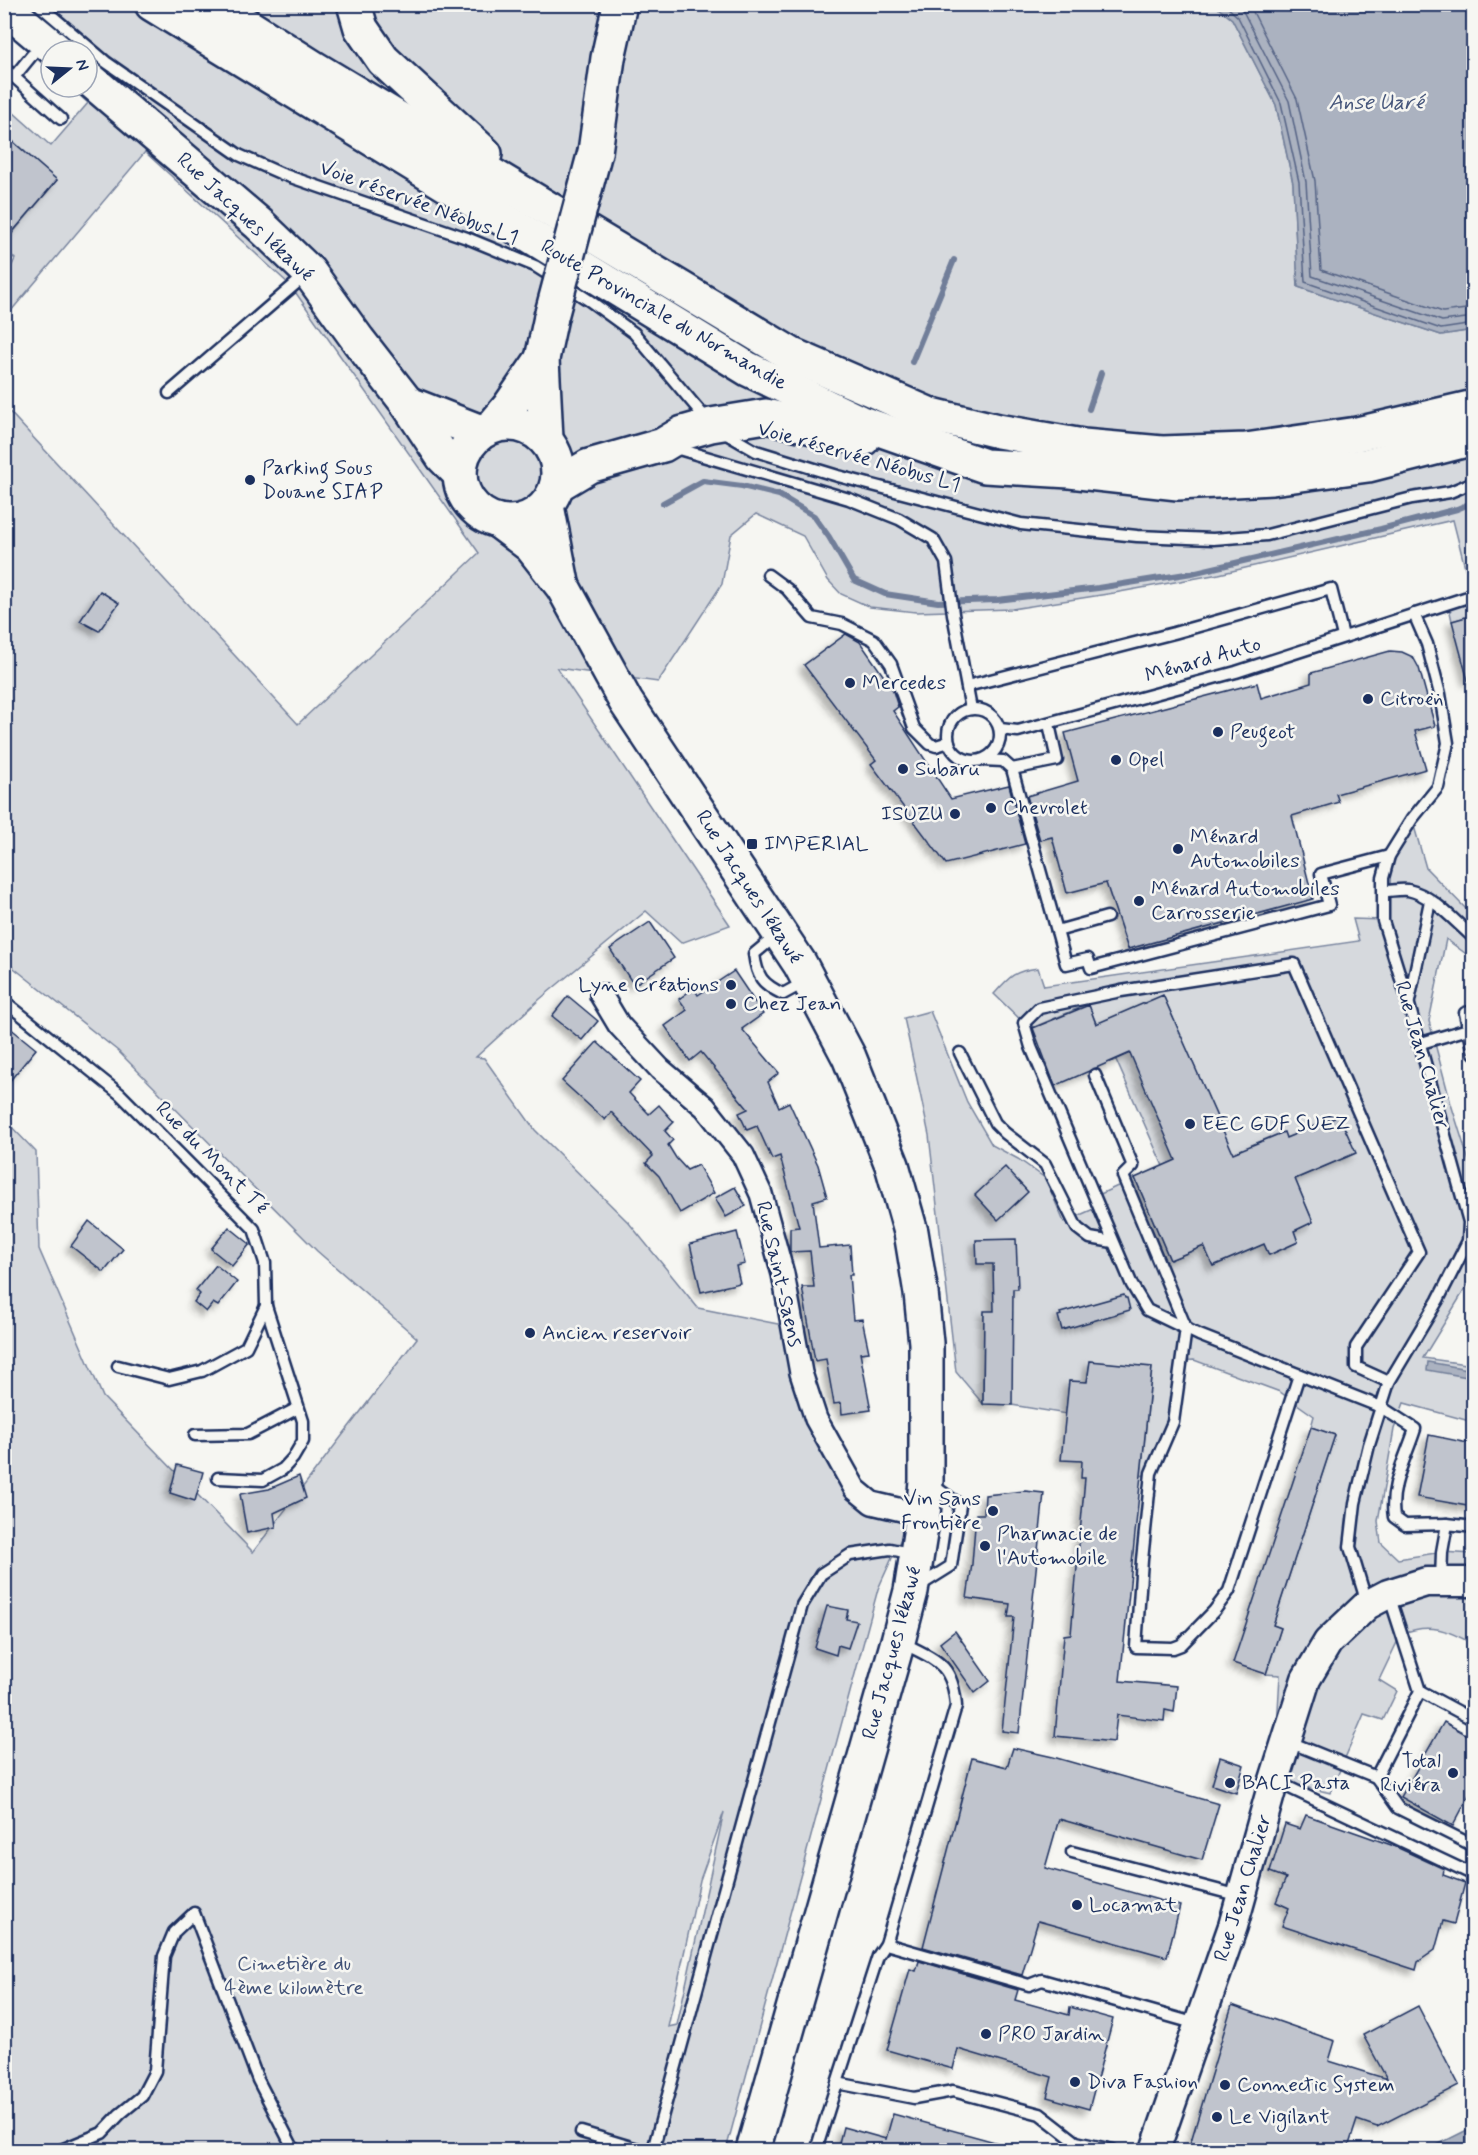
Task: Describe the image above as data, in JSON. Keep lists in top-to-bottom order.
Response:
{
  "streets": {
    "main road": ["Rue Jacques Iékawé", "Route Provinciale du Normandie"],
    "street": ["Rue Jean Chalier", "Rue Saint-Saens"],
    "lane": ["Voie réservée Néobus L1", "Ménard Auto", "Rue du Mont Té"]
  },
  "crossings": [
    ["Rue Jacques Iékawé", "Rue Saint-Saens"]
  ],
  "water": ["Anse Uaré"],
  "parks": ["Cimetière du 4ème kilomètre"],
  "places": {
    "other": [
      "Parking Sous Douane SIAP",
      "Mercedes",
      "Citroën",
      "Peugeot",
      "Opel",
      "Subaru",
      "Chevrolet",
      "ISUZU",
      "Ménard Automobiles",
      "Ménard Automobiles Carrosserie",
      "Lyne Créations",
      "Chez Jean",
      "EEC GDF SUEZ",
      "Ancien reservoir",
      "Vin Sans Frontière",
      "Pharmacie de l'Automobile",
      "Total Riviéra",
      "BACI Pasta",
      "Locamat",
      "PRO Jardin",
      "Diva Fashion",
      "Connectic System",
      "Le Vigilant"
    ],
    "transit": ["IMPERIAL"]
  },
  "north": "right"
}
